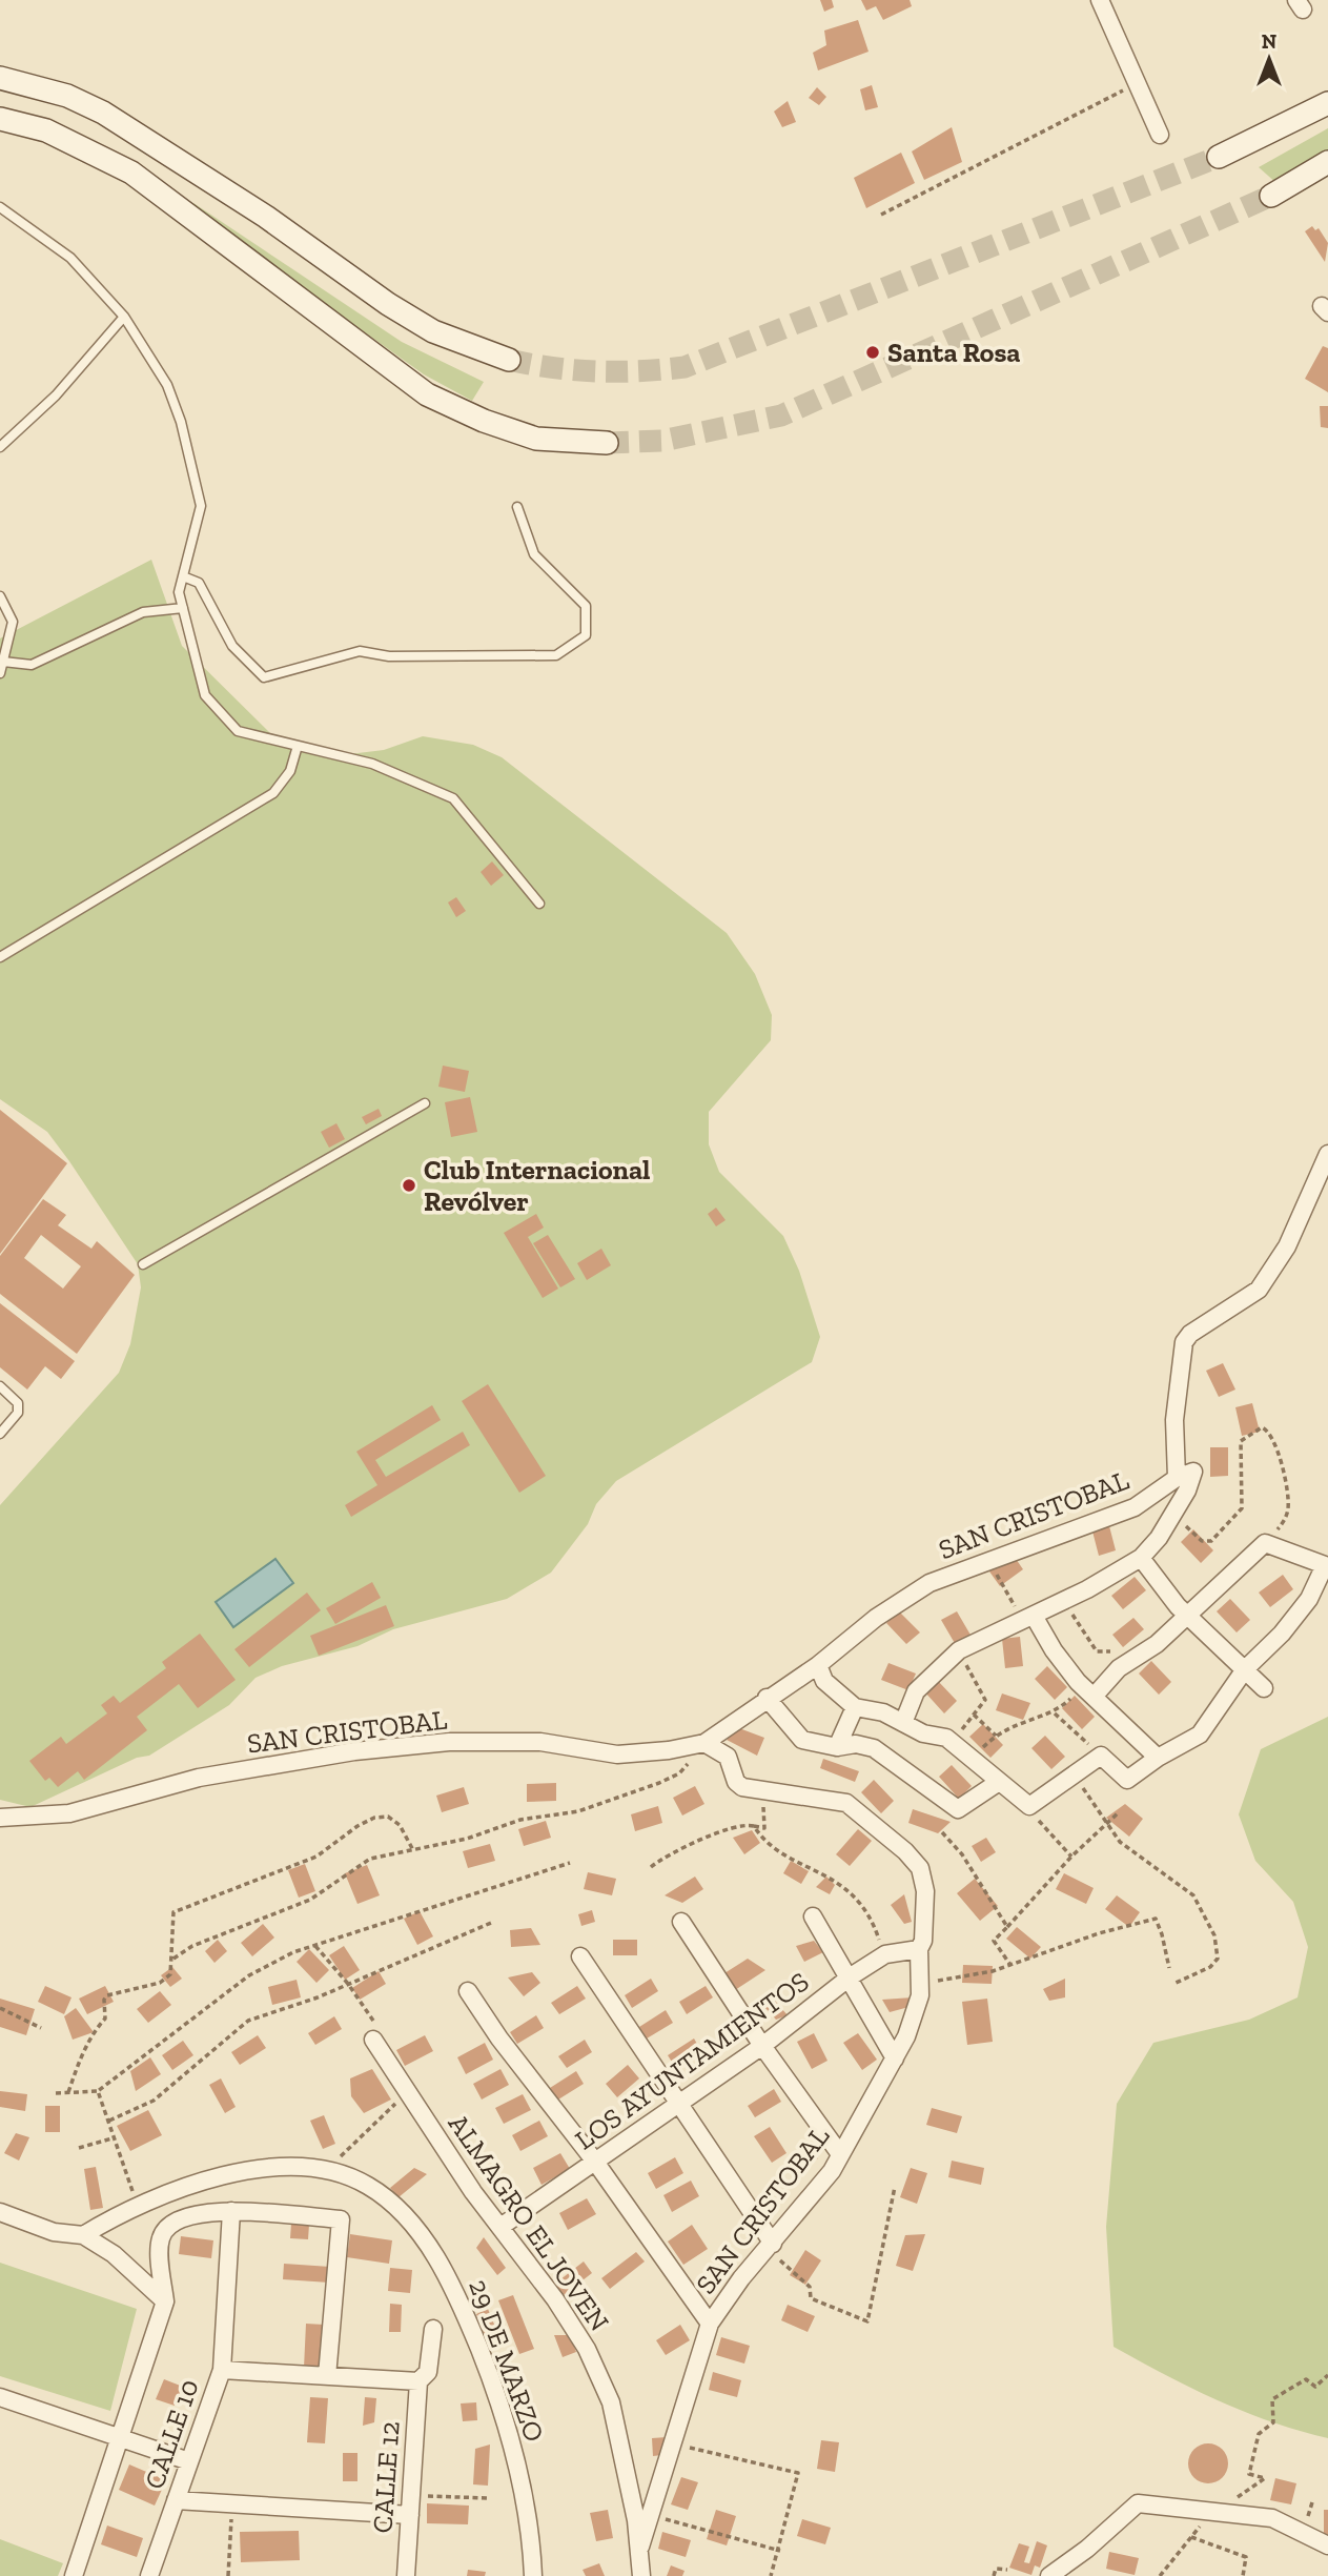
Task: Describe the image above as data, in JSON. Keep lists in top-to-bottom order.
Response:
{
  "streets": {
    "street": [
      "SAN CRISTOBAL",
      "LOS AYUNTAMIENTOS",
      "ALMAGRO EL JOVEN",
      "29 DE MARZO",
      "CALLE 10",
      "CALLE 12"
    ]
  },
  "crossings": [
    ["SAN CRISTOBAL", "LOS AYUNTAMIENTOS"],
    ["SAN CRISTOBAL", "ALMAGRO EL JOVEN"],
    ["LOS AYUNTAMIENTOS", "ALMAGRO EL JOVEN"],
    ["CALLE 10", "CALLE 12"]
  ],
  "places": ["Santa Rosa", "Club Internacional Revólver"],
  "north": "top"
}
